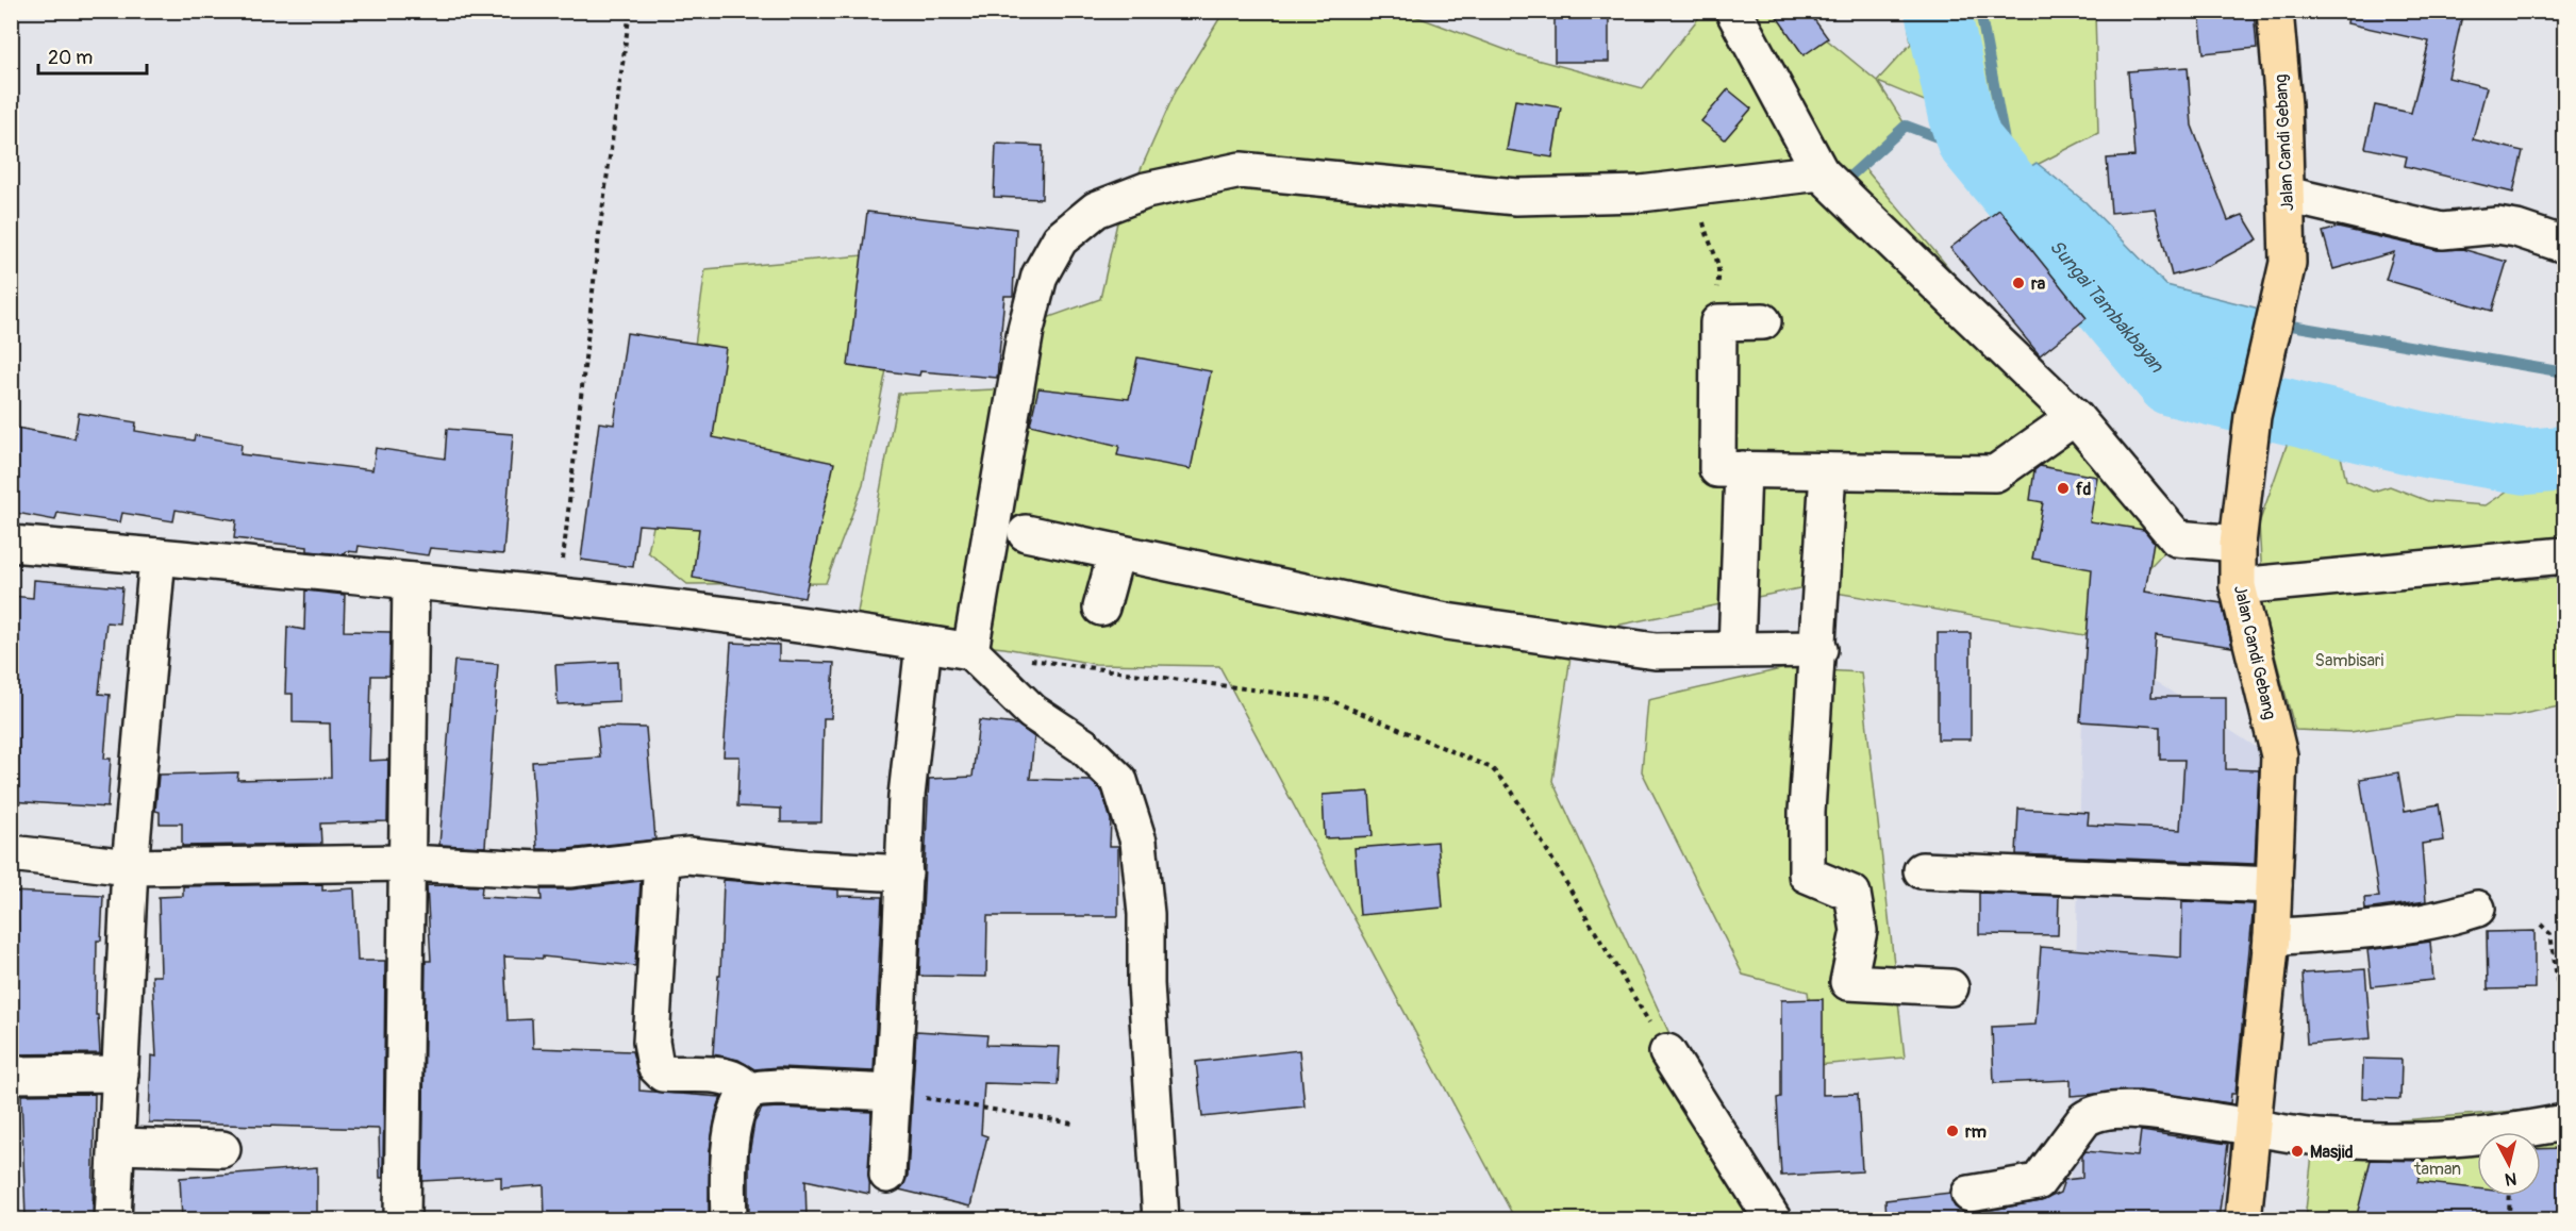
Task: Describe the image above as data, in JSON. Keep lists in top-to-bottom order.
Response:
{
  "streets": {
    "main road": ["Jalan Candi Gebang"]
  },
  "water": ["Sungai Tambakbayan"],
  "parks": ["Sambisari", "taman"],
  "places": [
    "ra",
    "fd",
    "rm",
    "Masjid"
  ],
  "scale_bar": "20 m",
  "north": "bottom"
}
